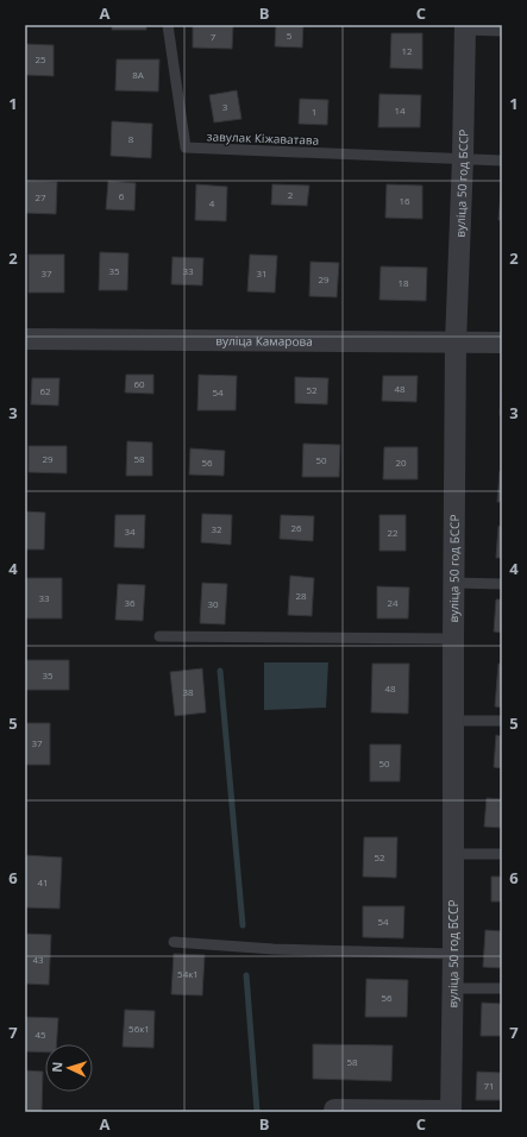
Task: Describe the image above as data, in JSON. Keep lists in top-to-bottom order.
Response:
{
  "streets": {
    "street": ["вуліца 50 год БССР", "вуліца Камарова"],
    "lane": ["завулак Кіжаватава"]
  },
  "crossings": [
    ["завулак Кіжаватава", "вуліца 50 год БССР"],
    ["вуліца 50 год БССР", "вуліца Камарова"]
  ],
  "house_numbers": [
    "5",
    "7",
    "12",
    "25",
    "8А",
    "3",
    "14",
    "1",
    "8",
    "2",
    "6",
    "27",
    "16",
    "4",
    "35",
    "33",
    "37",
    "31",
    "29",
    "18",
    "60",
    "48",
    "52",
    "62",
    "54",
    "29",
    "58",
    "50",
    "56",
    "20",
    "26",
    "32",
    "34",
    "22",
    "28",
    "33",
    "36",
    "24",
    "30",
    "35",
    "48",
    "38",
    "37",
    "50",
    "52",
    "41",
    "54",
    "43",
    "54к1",
    "56",
    "56к1",
    "45",
    "58",
    "71"
  ],
  "north": "left",
  "grid": {
    "columns": ["A", "B", "C"],
    "rows": [
      "1",
      "2",
      "3",
      "4",
      "5",
      "6",
      "7"
    ]
  }
}
